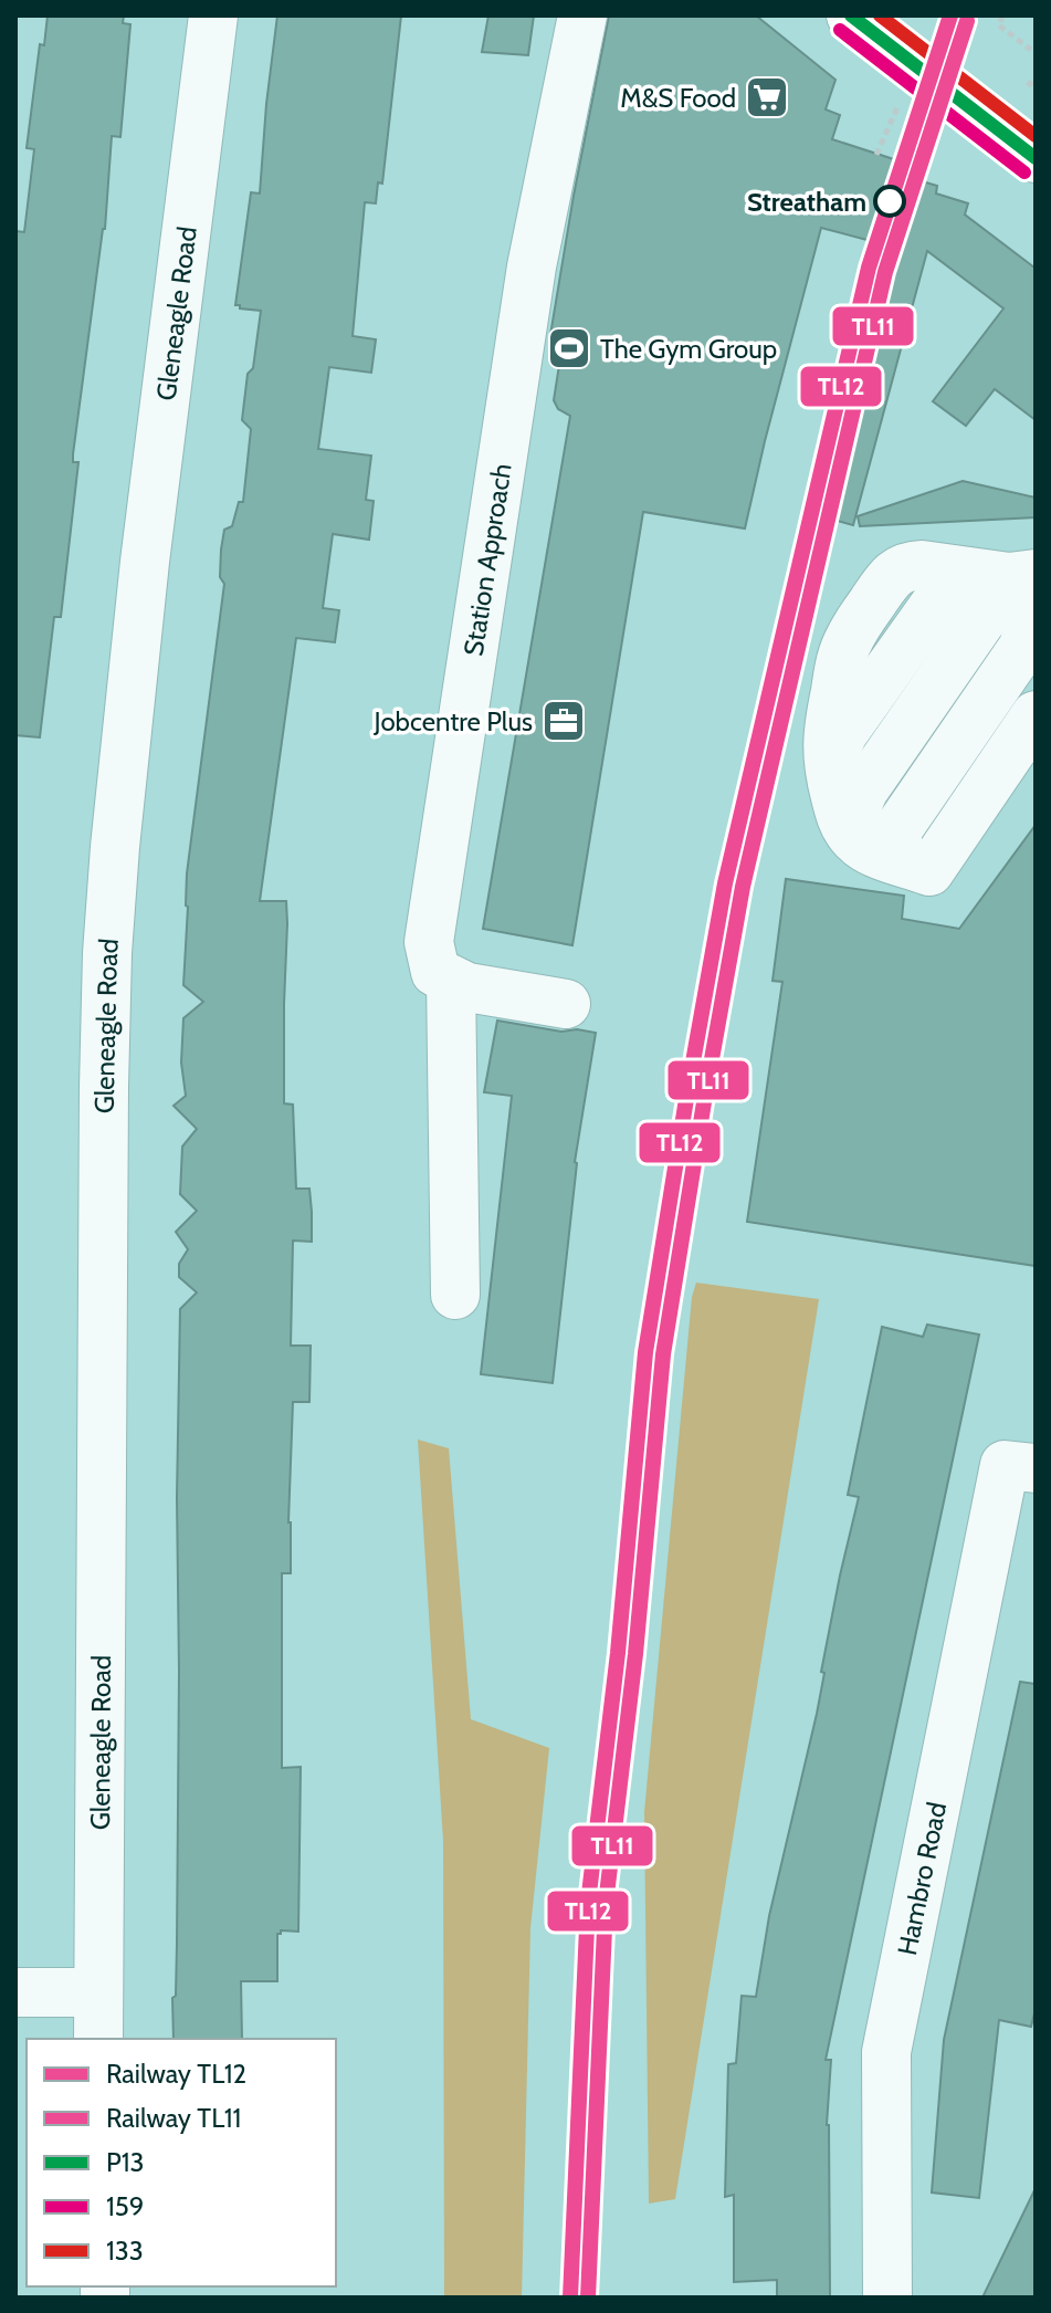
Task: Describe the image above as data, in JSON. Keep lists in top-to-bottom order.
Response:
{
  "streets": {
    "main road": ["Gleneagle Road", "Station Approach", "Hambro Road"]
  },
  "places": {
    "supermarket": ["M&S Food"],
    "other": ["Streatham"],
    "sports": ["The Gym Group"],
    "office": ["Jobcentre Plus"]
  },
  "lines": [
    "rail line TL12",
    "transit line P13",
    "transit line 133",
    "rail line TL11",
    "transit line 159"
  ],
  "legend": [
    "Railway TL12",
    "Railway TL11",
    "P13",
    "159",
    "133"
  ]
}
